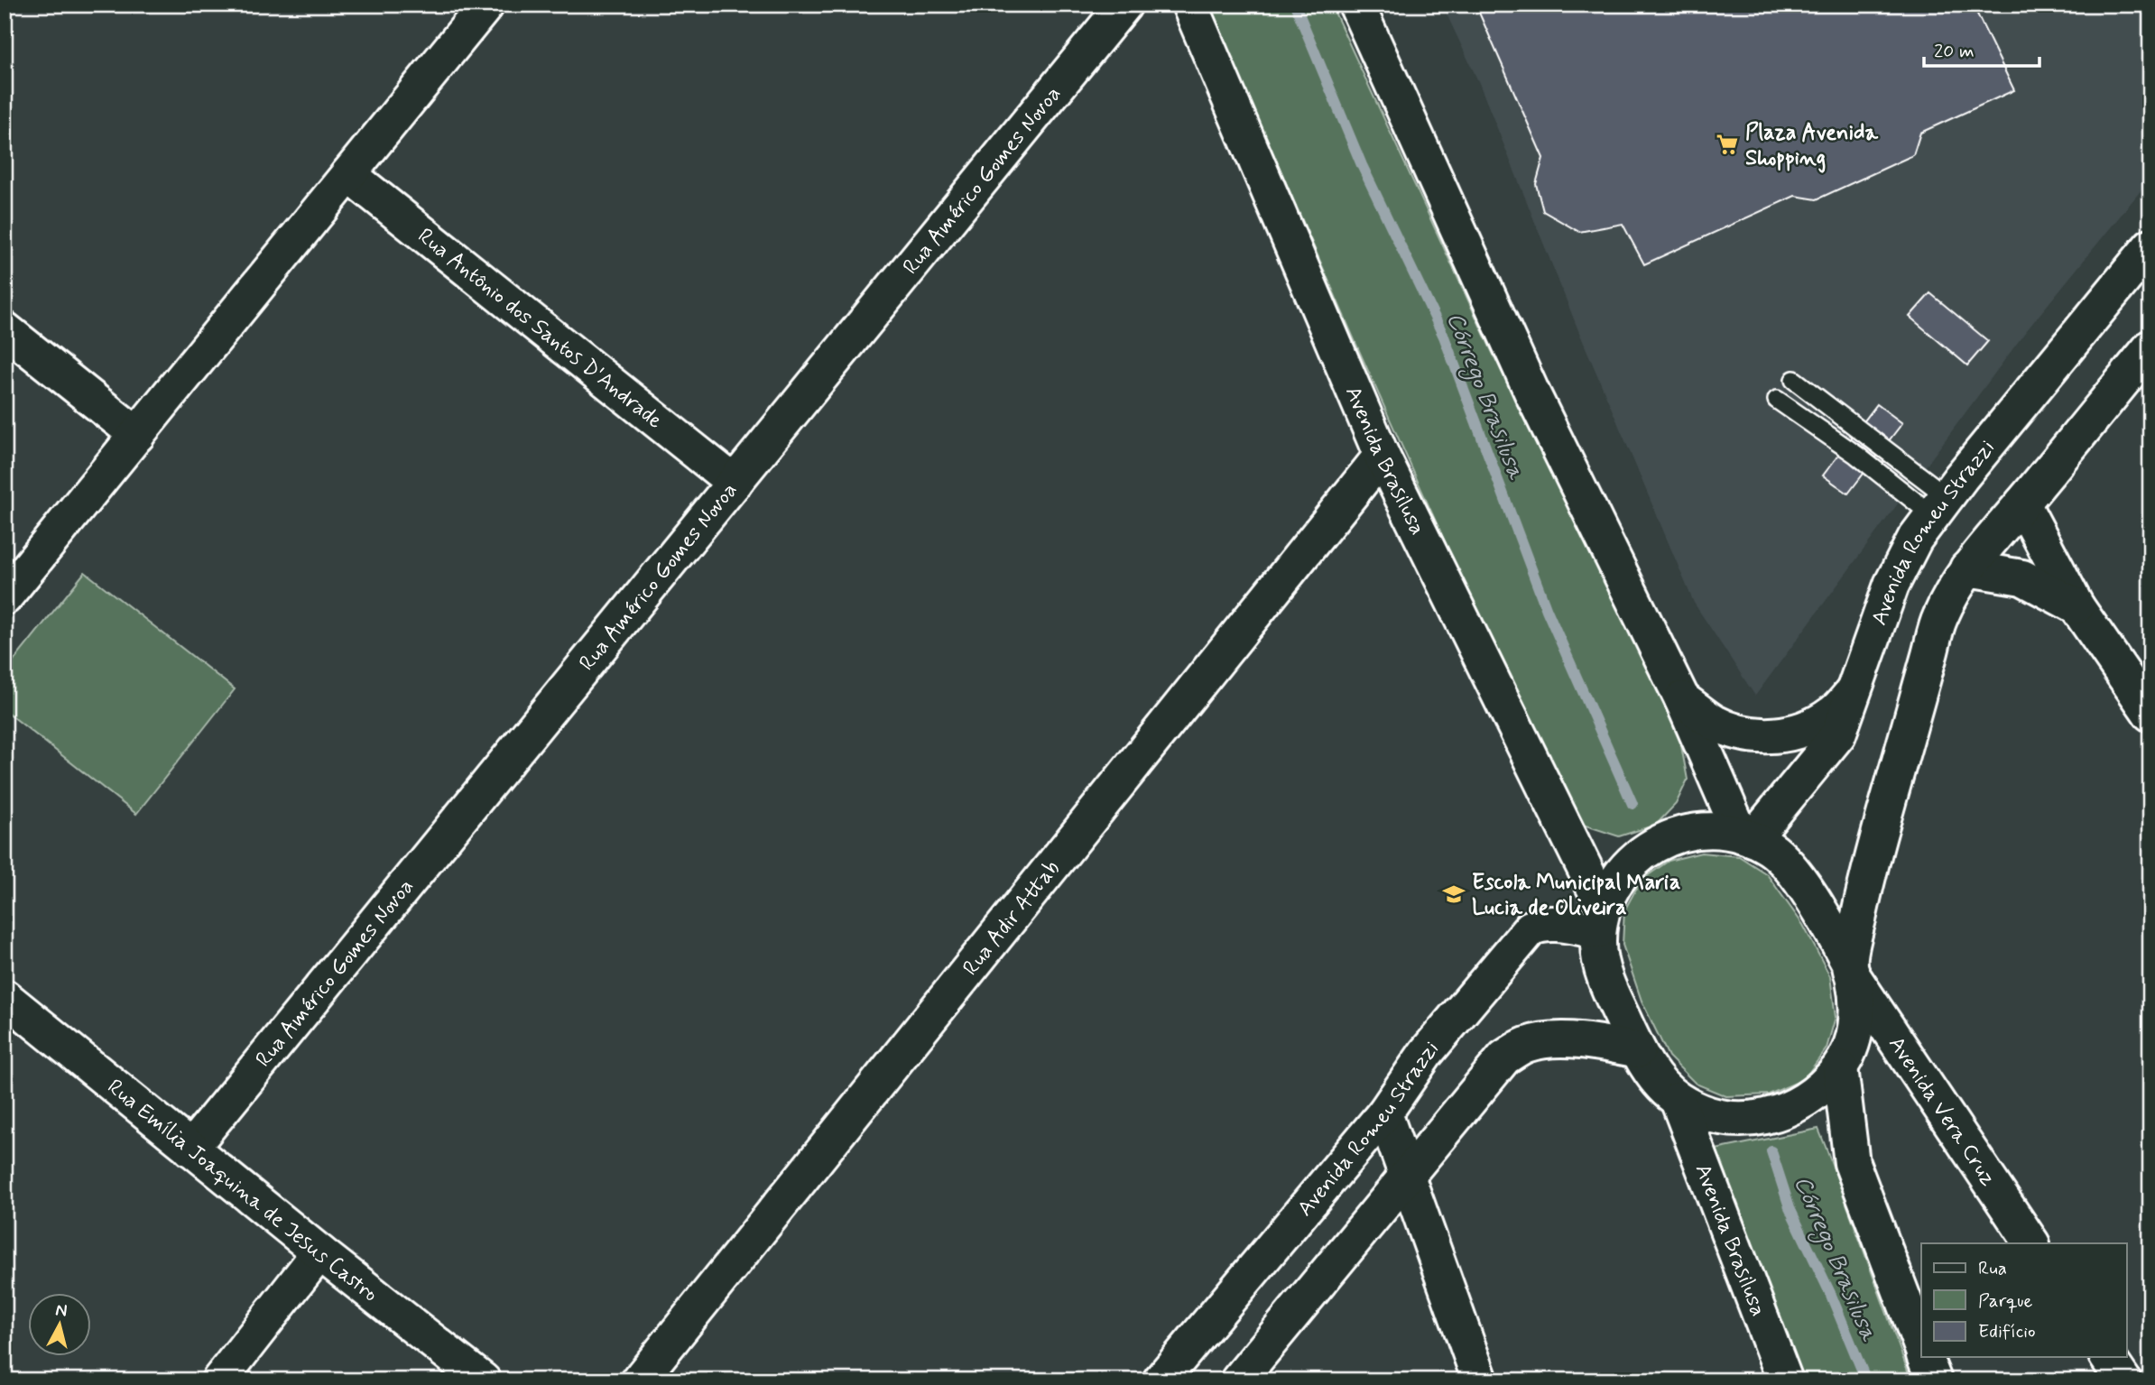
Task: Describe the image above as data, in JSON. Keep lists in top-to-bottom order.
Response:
{
  "streets": {
    "street": [
      "Rua Américo Gomes Novoa",
      "Rua Antônio dos Santos D'Andrade",
      "Avenida Brasilusa",
      "Avenida Romeu Strazzi",
      "Rua Adir Attab",
      "Avenida Vera Cruz",
      "Rua Emília Joaquina de Jesus Castro"
    ]
  },
  "crossings": [
    ["Rua Américo Gomes Novoa", "Rua Antônio dos Santos D'Andrade"],
    ["Rua Américo Gomes Novoa", "Rua Emília Joaquina de Jesus Castro"],
    ["Avenida Brasilusa", "Avenida Romeu Strazzi"],
    ["Avenida Brasilusa", "Rua Adir Attab"],
    ["Avenida Romeu Strazzi", "Avenida Vera Cruz"]
  ],
  "water": ["Córrego Brasilusa"],
  "places": {
    "supermarket": ["Plaza Avenida Shopping"],
    "school or university": ["Escola Municipal Maria Lucia de Oliveira"]
  },
  "legend": ["Rua", "Parque", "Edifício"],
  "scale_bar": "20 m",
  "north": "top"
}
